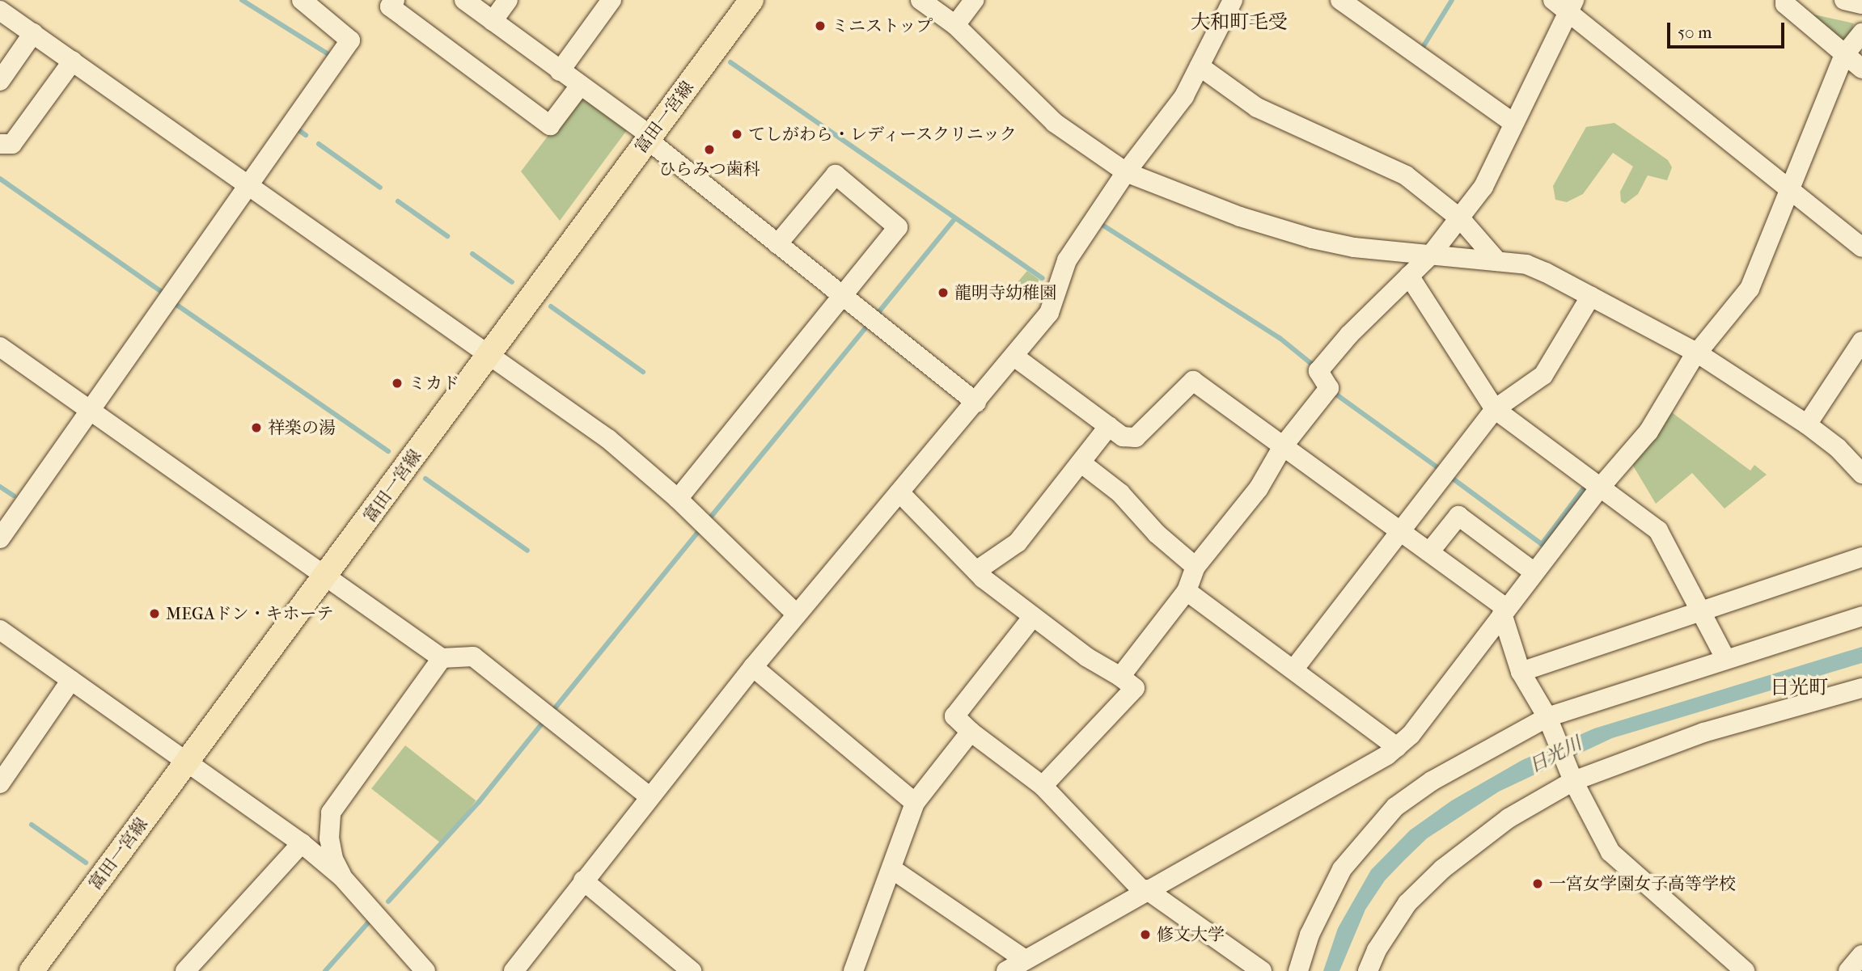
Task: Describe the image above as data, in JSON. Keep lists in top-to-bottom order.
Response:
{
  "streets": {
    "main road": ["富田一宮線"]
  },
  "districts": ["大和町毛受", "日光町"],
  "water": ["日光川"],
  "places": [
    "ミニストップ",
    "てしがわら・レディースクリニック",
    "ひらみつ歯科",
    "龍明寺幼稚園",
    "ミカド",
    "祥楽の湯",
    "MEGAドン・キホーテ",
    "一宮女学園女子高等学校",
    "修文大学"
  ],
  "scale_bar": "50 m"
}
